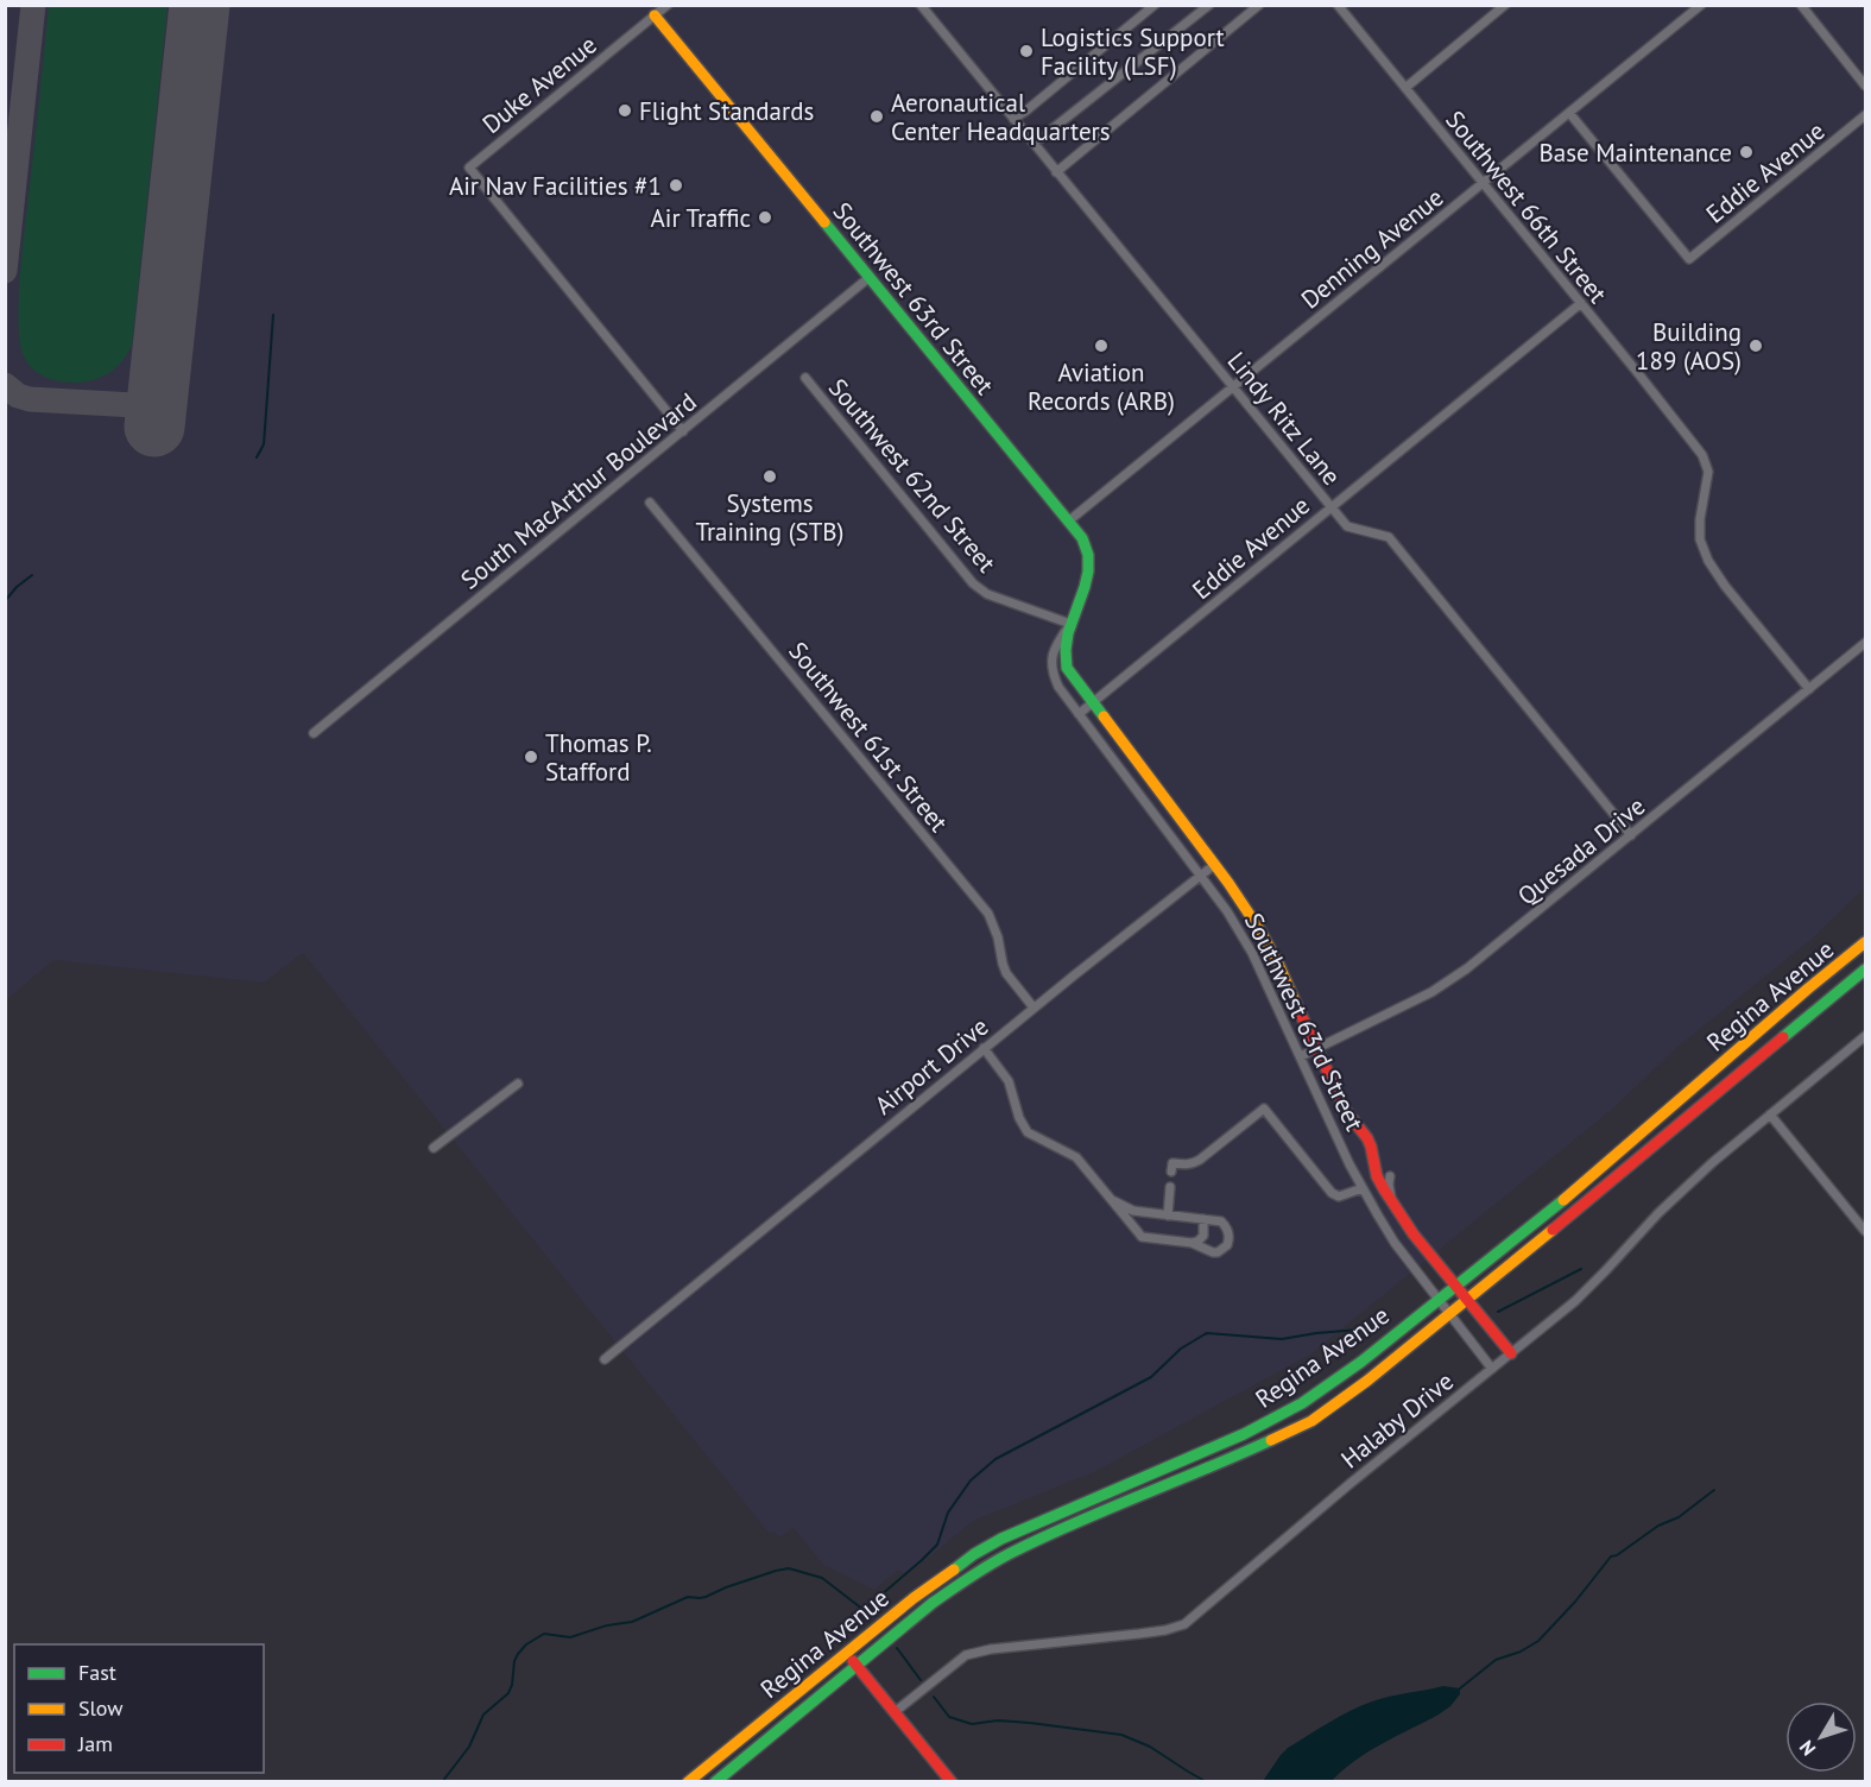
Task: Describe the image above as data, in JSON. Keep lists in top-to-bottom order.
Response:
{
  "streets": {
    "main road": ["Southwest 63rd Street", "Regina Avenue"],
    "street": [
      "Duke Avenue",
      "Eddie Avenue",
      "Southwest 66th Street",
      "Denning Avenue",
      "Lindy Ritz Lane",
      "Southwest 62nd Street",
      "South MacArthur Boulevard",
      "Southwest 61st Street",
      "Quesada Drive",
      "Airport Drive",
      "Halaby Drive"
    ]
  },
  "crossings": [
    ["Duke Avenue", "Southwest 63rd Street"],
    ["Duke Avenue", "South MacArthur Boulevard"],
    ["Eddie Avenue", "Southwest 66th Street"],
    ["Eddie Avenue", "Denning Avenue"],
    ["Eddie Avenue", "Southwest 63rd Street"],
    ["Eddie Avenue", "Lindy Ritz Lane"],
    ["Southwest 66th Street", "Denning Avenue"],
    ["Southwest 66th Street", "Quesada Drive"],
    ["Denning Avenue", "Southwest 63rd Street"],
    ["Denning Avenue", "Lindy Ritz Lane"],
    ["Southwest 63rd Street", "Southwest 62nd Street"],
    ["Southwest 63rd Street", "South MacArthur Boulevard"],
    ["Southwest 63rd Street", "Quesada Drive"],
    ["Southwest 63rd Street", "Regina Avenue"],
    ["Southwest 63rd Street", "Airport Drive"],
    ["Southwest 63rd Street", "Halaby Drive"],
    ["Lindy Ritz Lane", "Quesada Drive"],
    ["Southwest 61st Street", "Airport Drive"]
  ],
  "places": [
    "Logistics Support Facility (LSF)",
    "Flight Standards",
    "Aeronautical Center Headquarters",
    "Base Maintenance",
    "Air Nav Facilities #1",
    "Air Traffic",
    "Aviation Records (ARB)",
    "Building 189 (AOS)",
    "Systems Training (STB)",
    "Thomas P. Stafford"
  ],
  "legend": ["Fast", "Slow", "Jam"],
  "north": "bottom left"
}
